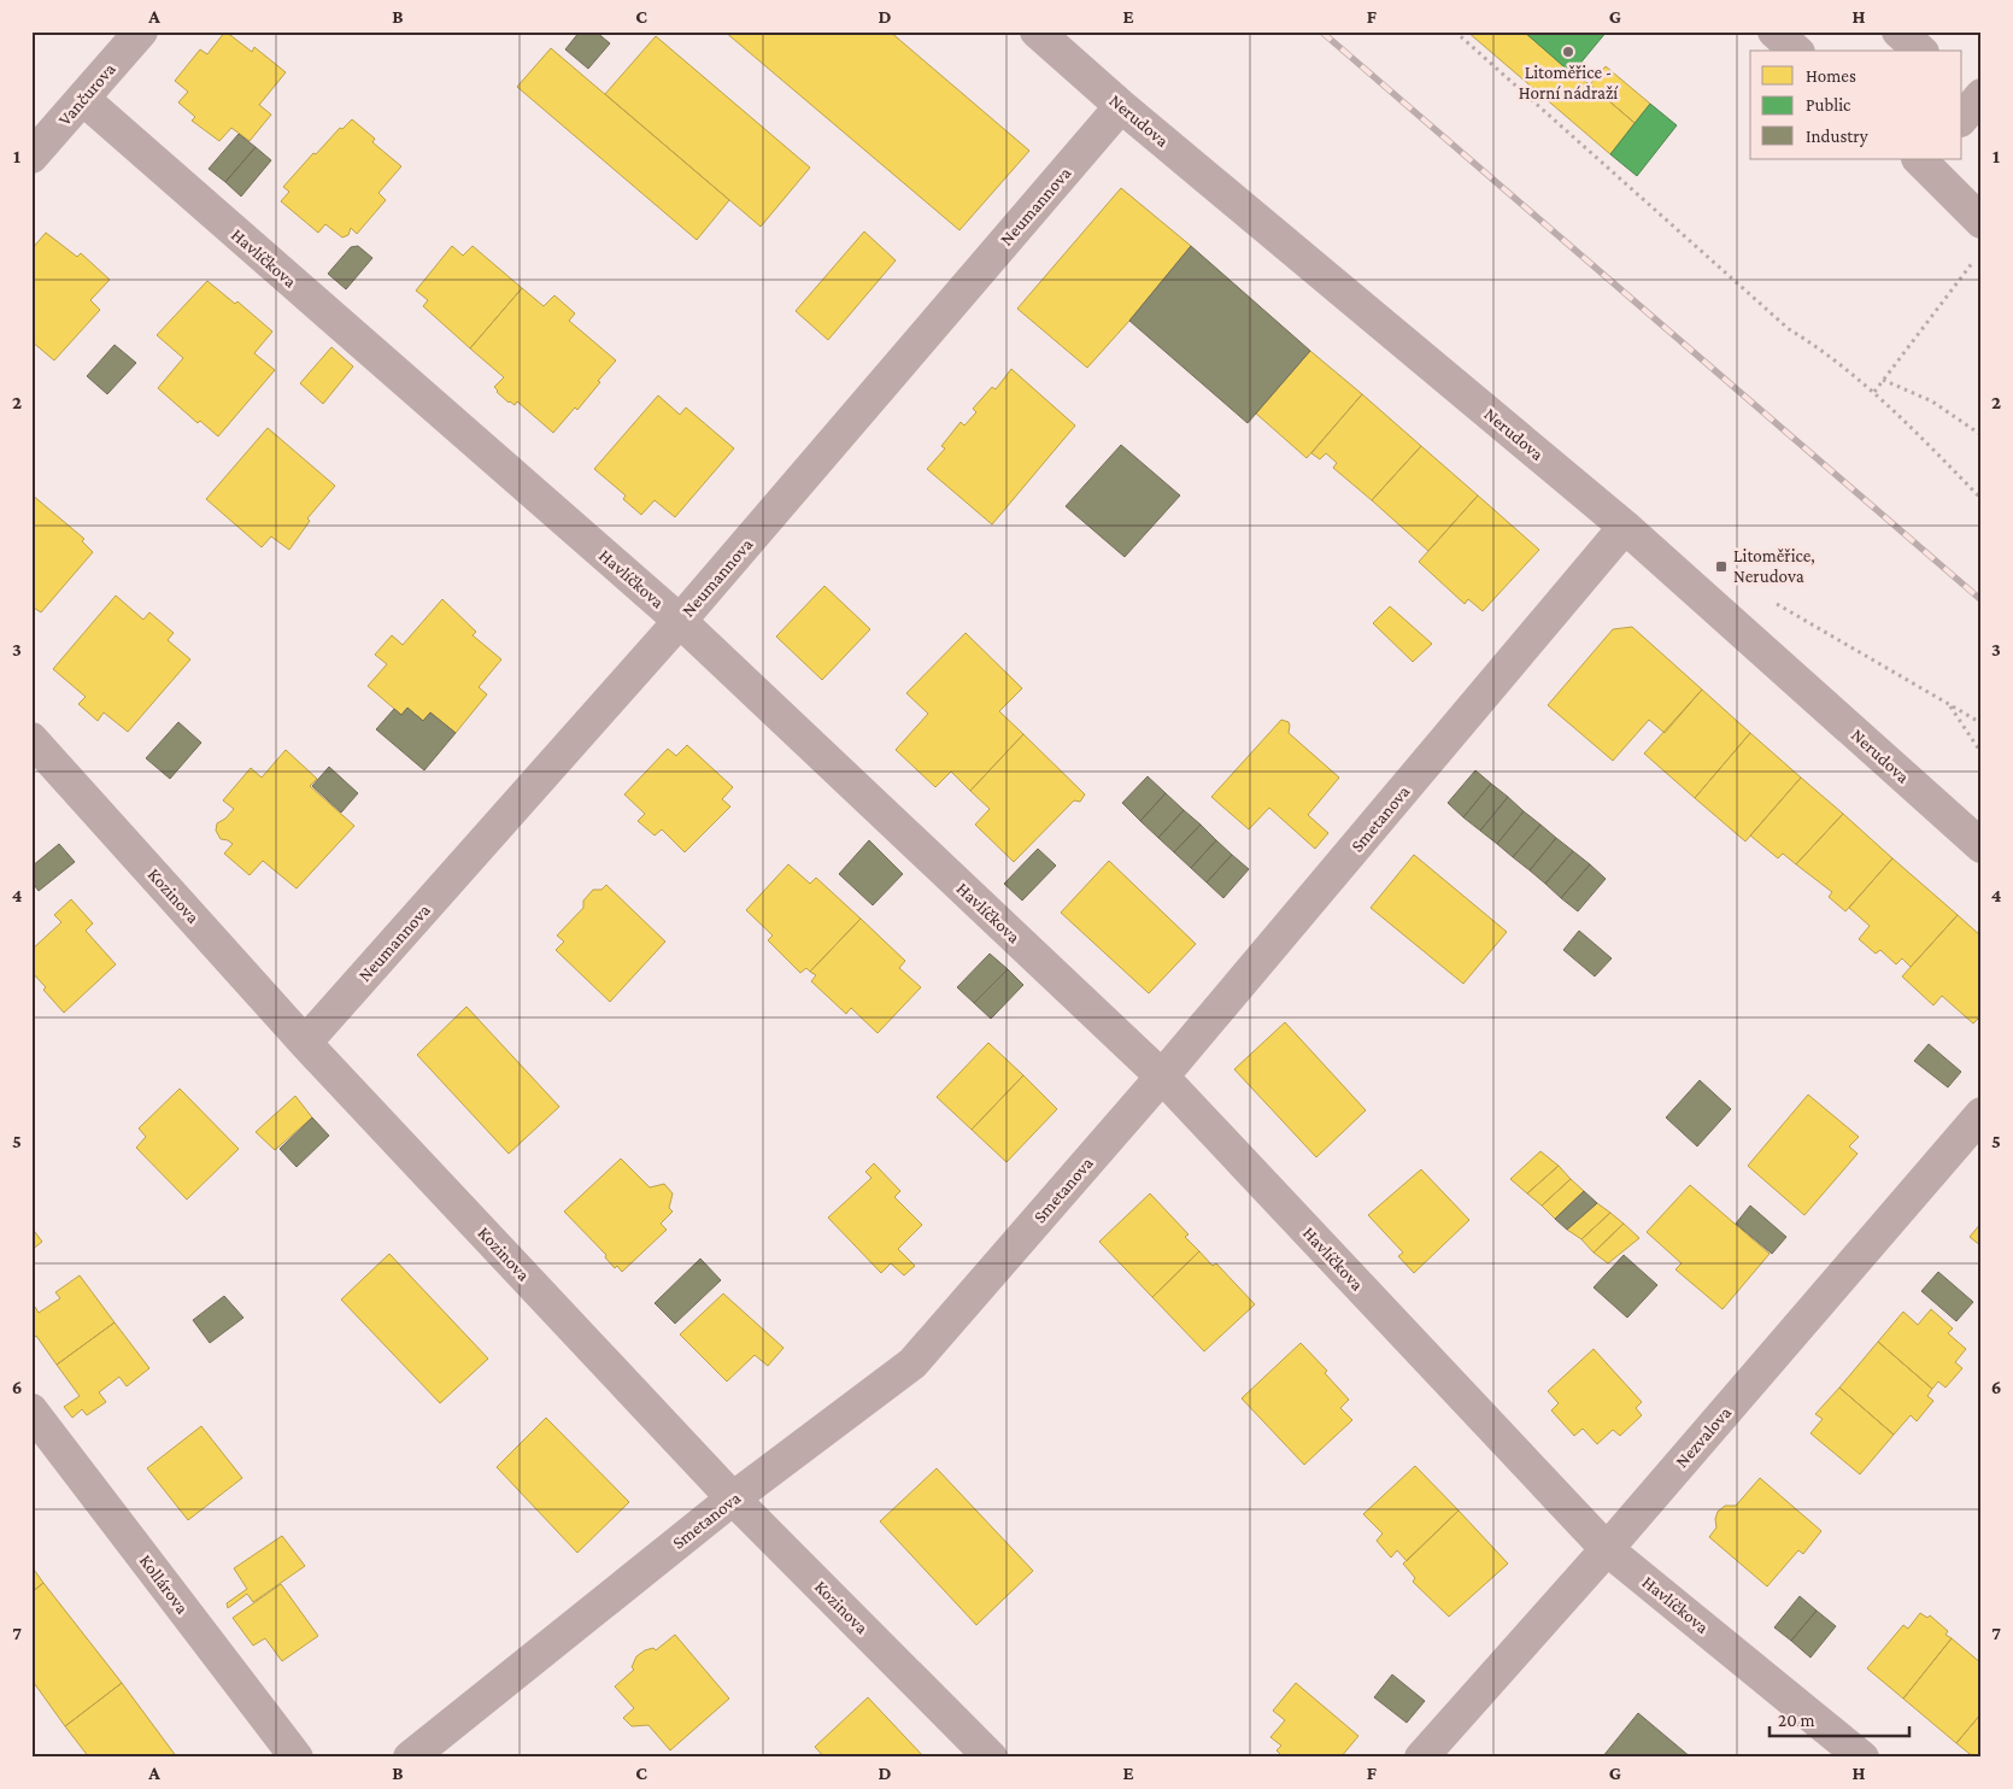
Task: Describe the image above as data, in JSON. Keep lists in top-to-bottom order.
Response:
{
  "streets": {
    "street": [
      "Vančurova",
      "Nerudova",
      "Neumannova",
      "Havlíčkova",
      "Smetanova",
      "Kozinova",
      "Nezvalova",
      "Kollárova"
    ]
  },
  "crossings": [
    ["Vančurova", "Havlíčkova"],
    ["Nerudova", "Neumannova"],
    ["Nerudova", "Smetanova"],
    ["Neumannova", "Havlíčkova"],
    ["Neumannova", "Kozinova"],
    ["Havlíčkova", "Smetanova"],
    ["Havlíčkova", "Nezvalova"],
    ["Smetanova", "Kozinova"]
  ],
  "places": {
    "other": ["Litoměřice - Horní nádraží"],
    "transit": ["Litoměřice, Nerudova"]
  },
  "legend": ["Homes", "Public", "Industry"],
  "scale_bar": "20 m",
  "grid": {
    "columns": [
      "A",
      "B",
      "C",
      "D",
      "E",
      "F",
      "G",
      "H"
    ],
    "rows": [
      "1",
      "2",
      "3",
      "4",
      "5",
      "6",
      "7"
    ]
  }
}
